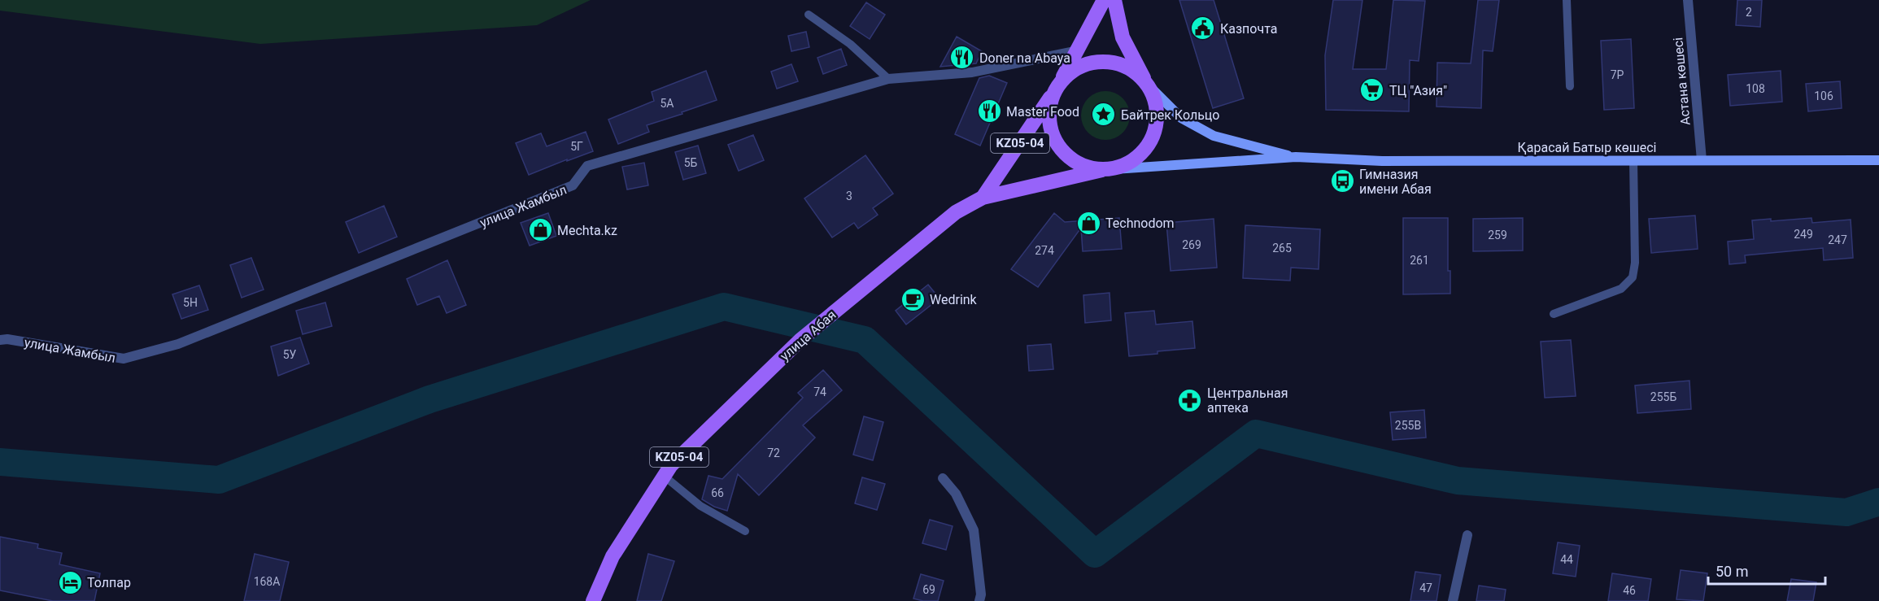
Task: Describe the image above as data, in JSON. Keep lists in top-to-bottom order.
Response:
{
  "streets": {
    "main road": ["KZ05-04", "Қарасай Батыр көшесі", "улица Абая"],
    "street": ["Астана көшесі", "улица Жамбыл"]
  },
  "crossings": [
    ["Астана көшесі", "Қарасай Батыр көшесі"],
    ["KZ05-04", "улица Жамбыл"],
    ["KZ05-04", "улица Абая"]
  ],
  "places": {
    "public building": ["Казпочта"],
    "restaurant": ["Doner na Abaya", "Master Food"],
    "supermarket": ["ТЦ \"Азия\""],
    "place": ["Байтрек Кольцо"],
    "bus stop": ["Гимназия имени Абая"],
    "shop": ["Technodom", "Mechta.kz"],
    "cafe": ["Wedrink"],
    "pharmacy": ["Центральная аптека"],
    "hotel": ["Толпар"]
  },
  "house_numbers": [
    "2",
    "7P",
    "108",
    "106",
    "5А",
    "5Г",
    "5Б",
    "3",
    "249",
    "259",
    "247",
    "269",
    "265",
    "274",
    "261",
    "5H",
    "5У",
    "74",
    "255Б",
    "255В",
    "72",
    "66",
    "44",
    "168А",
    "47",
    "69",
    "46"
  ],
  "scale_bar": "50 m"
}
